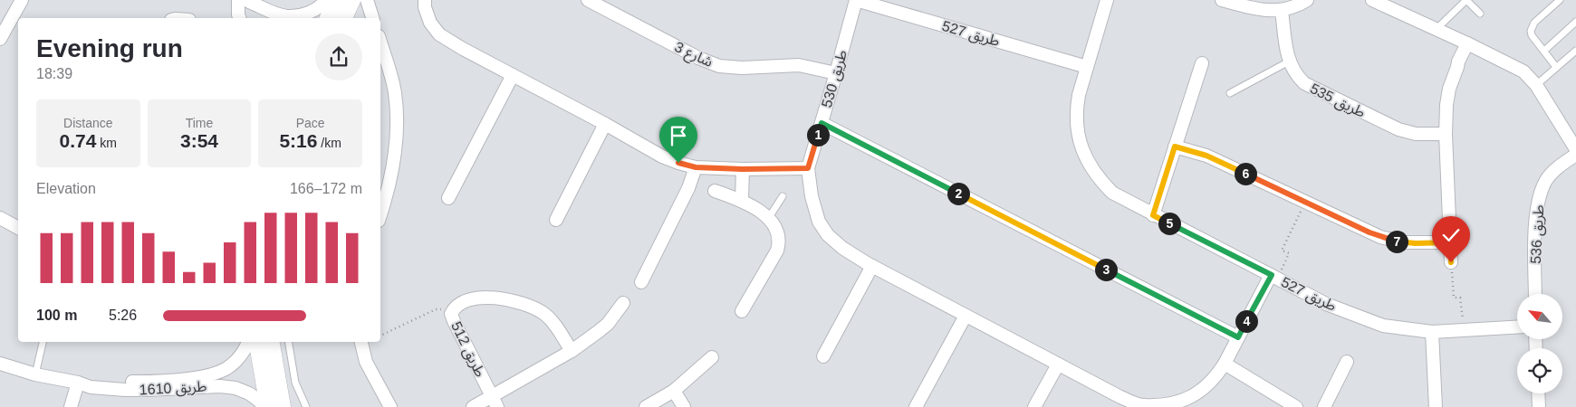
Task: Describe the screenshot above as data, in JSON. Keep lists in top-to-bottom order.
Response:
{
  "streets": {
    "street": [
      "طريق 527",
      "شارع 3",
      "طريق 530",
      "طريق 535",
      "طريق 536",
      "طريق 512",
      "طريق 1610"
    ]
  },
  "crossings": [
    ["طريق 527", "طريق 530"],
    ["شارع 3", "طريق 530"]
  ],
  "north": "top left",
  "page": {
    "heading": ["Evening run", "18:39"],
    "stats": [
      ["Distance", "0.74 km"],
      ["Time", "3:54"],
      ["Pace", "5:16 /km"]
    ],
    "pins": [
      "1",
      "6",
      "2",
      "5",
      "7",
      "3",
      "4"
    ],
    "chart": ["Elevation", "166–172 m"],
    "list": [
      {
        "name": "100 m",
        "note": "5:26"
      }
    ]
  }
}
